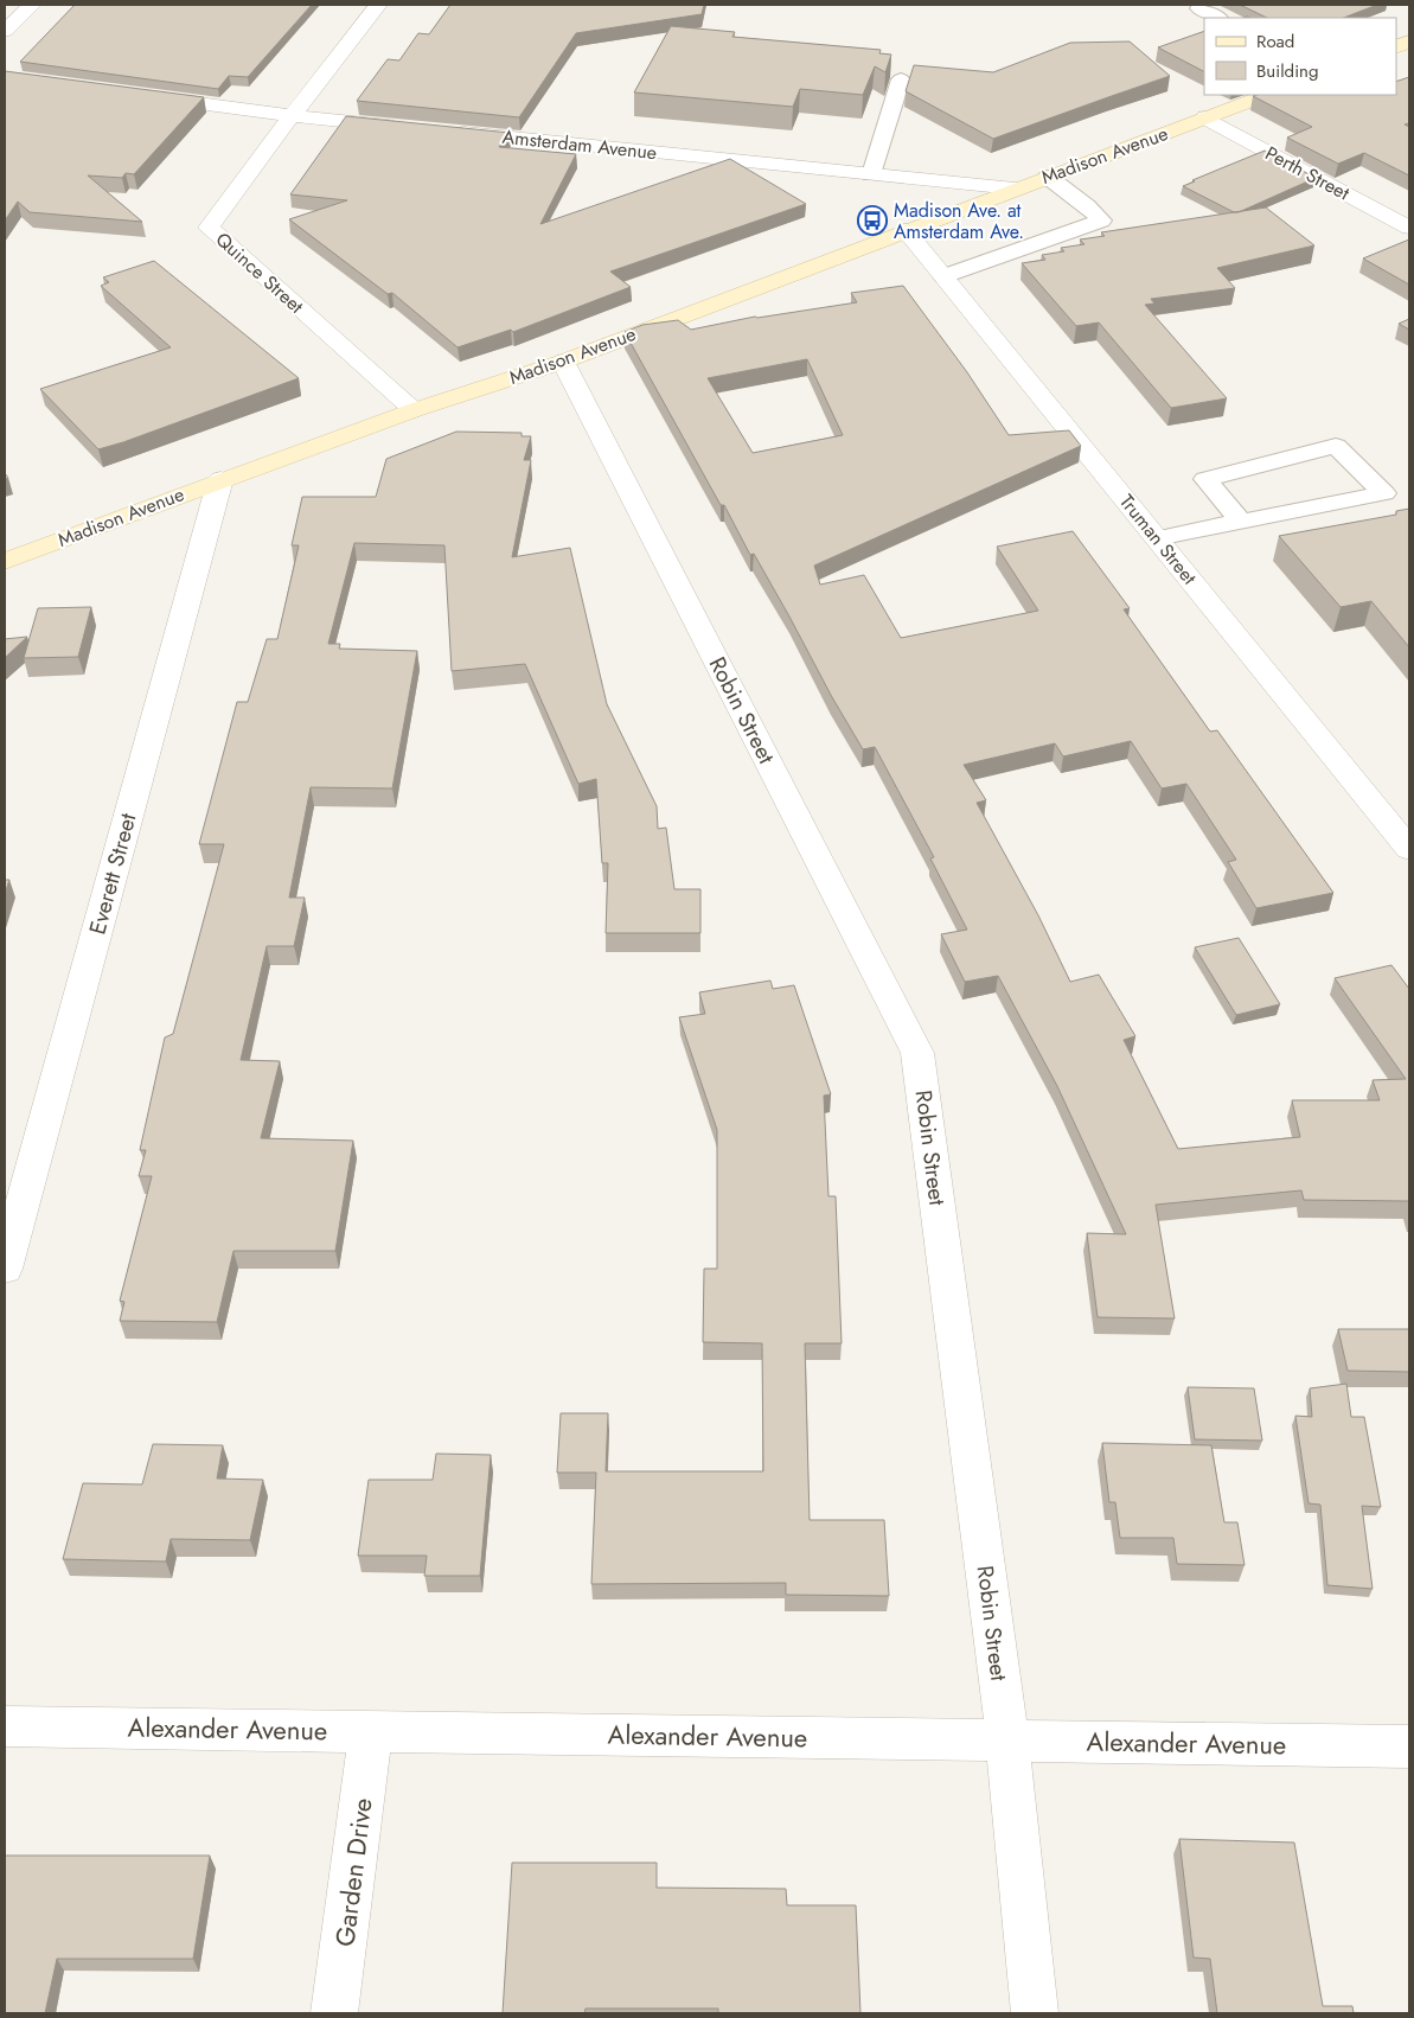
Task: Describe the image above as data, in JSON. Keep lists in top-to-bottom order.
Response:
{
  "streets": {
    "main road": ["Madison Avenue"],
    "street": [
      "Amsterdam Avenue",
      "Perth Street",
      "Quince Street",
      "Truman Street",
      "Robin Street",
      "Everett Street",
      "Alexander Avenue",
      "Garden Drive"
    ]
  },
  "crossings": [
    ["Amsterdam Avenue", "Madison Avenue"],
    ["Madison Avenue", "Perth Street"],
    ["Madison Avenue", "Quince Street"],
    ["Madison Avenue", "Truman Street"],
    ["Madison Avenue", "Robin Street"],
    ["Madison Avenue", "Everett Street"],
    ["Robin Street", "Alexander Avenue"],
    ["Alexander Avenue", "Garden Drive"]
  ],
  "places": {
    "bus stop": ["Madison Ave. at Amsterdam Ave."]
  },
  "legend": ["Road", "Building"]
}
